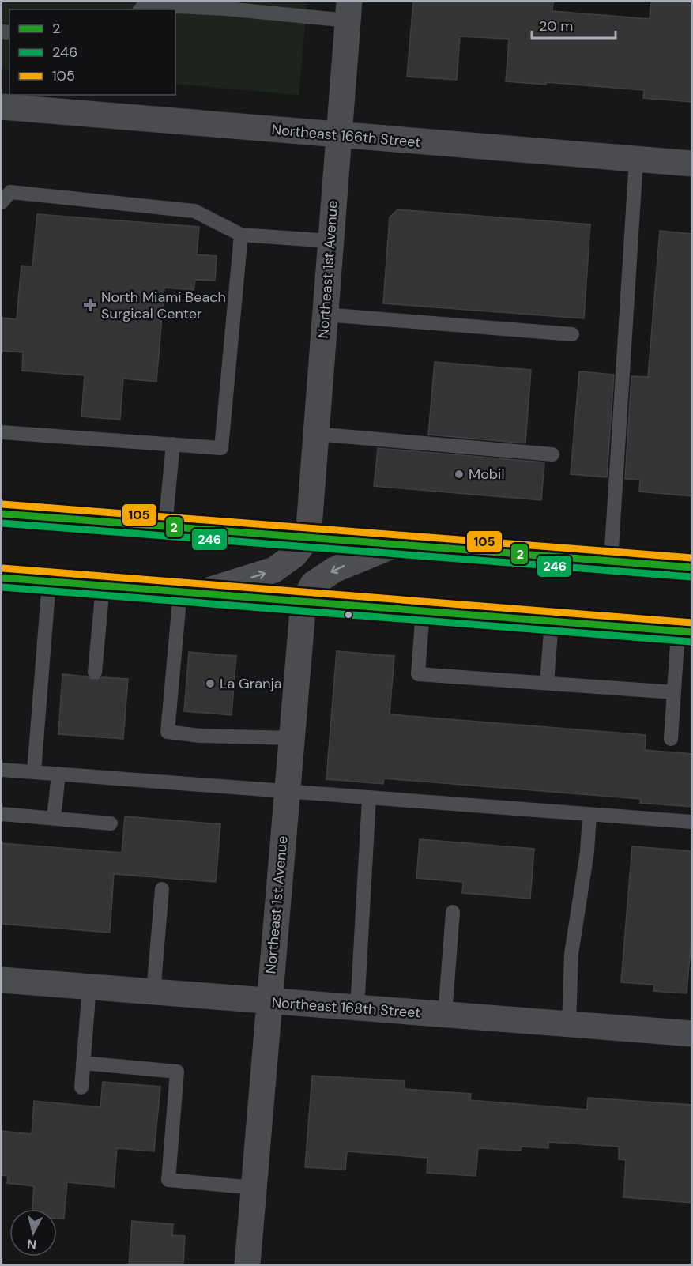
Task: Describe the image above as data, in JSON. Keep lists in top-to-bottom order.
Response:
{
  "streets": {
    "street": ["Northeast 166th Street", "Northeast 1st Avenue", "Northeast 168th Street"]
  },
  "crossings": [
    ["Northeast 166th Street", "Northeast 1st Avenue"],
    ["Northeast 1st Avenue", "Northeast 168th Street"]
  ],
  "places": {
    "health": ["North Miami Beach Surgical Center"],
    "other": ["Mobil", "La Granja"]
  },
  "lines": ["transit line 105", "transit line 2", "transit line 246"],
  "legend": ["2", "246", "105"],
  "scale_bar": "20 m",
  "north": "bottom"
}
